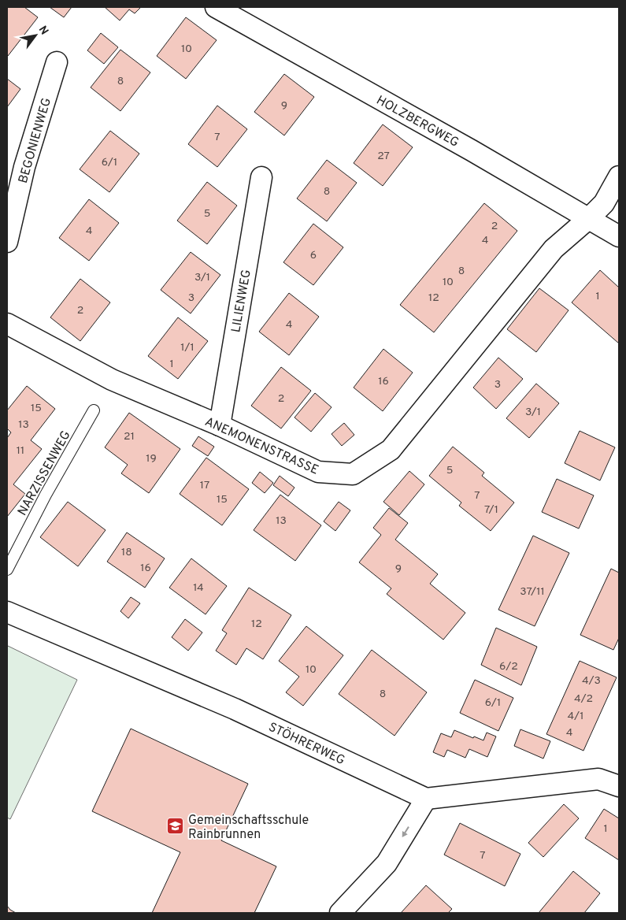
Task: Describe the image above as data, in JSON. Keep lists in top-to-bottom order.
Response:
{
  "streets": {
    "street": [
      "HOLZBERGWEG",
      "BEGONIENWEG",
      "LILIENWEG",
      "ANEMONENSTRASSE",
      "STÖHRERWEG"
    ],
    "lane": ["NARZISSENWEG"]
  },
  "crossings": [
    ["HOLZBERGWEG", "ANEMONENSTRASSE"],
    ["LILIENWEG", "ANEMONENSTRASSE"]
  ],
  "places": {
    "school or university": ["Gemeinschaftsschule Rainbrunnen"]
  },
  "house_numbers": [
    "10",
    "8",
    "9",
    "7",
    "27",
    "6/1",
    "8",
    "5",
    "2",
    "4",
    "4",
    "6",
    "8",
    "3/1",
    "10",
    "1",
    "3",
    "12",
    "2",
    "4",
    "1/1",
    "1",
    "16",
    "3",
    "2",
    "15",
    "3/1",
    "13",
    "21",
    "11",
    "19",
    "5",
    "17",
    "7",
    "15",
    "7/1",
    "13",
    "18",
    "16",
    "9",
    "14",
    "37/11",
    "12",
    "6/2",
    "10",
    "4/3",
    "8",
    "4/2",
    "6/1",
    "4/1",
    "4",
    "1",
    "7"
  ],
  "north": "top right"
}
